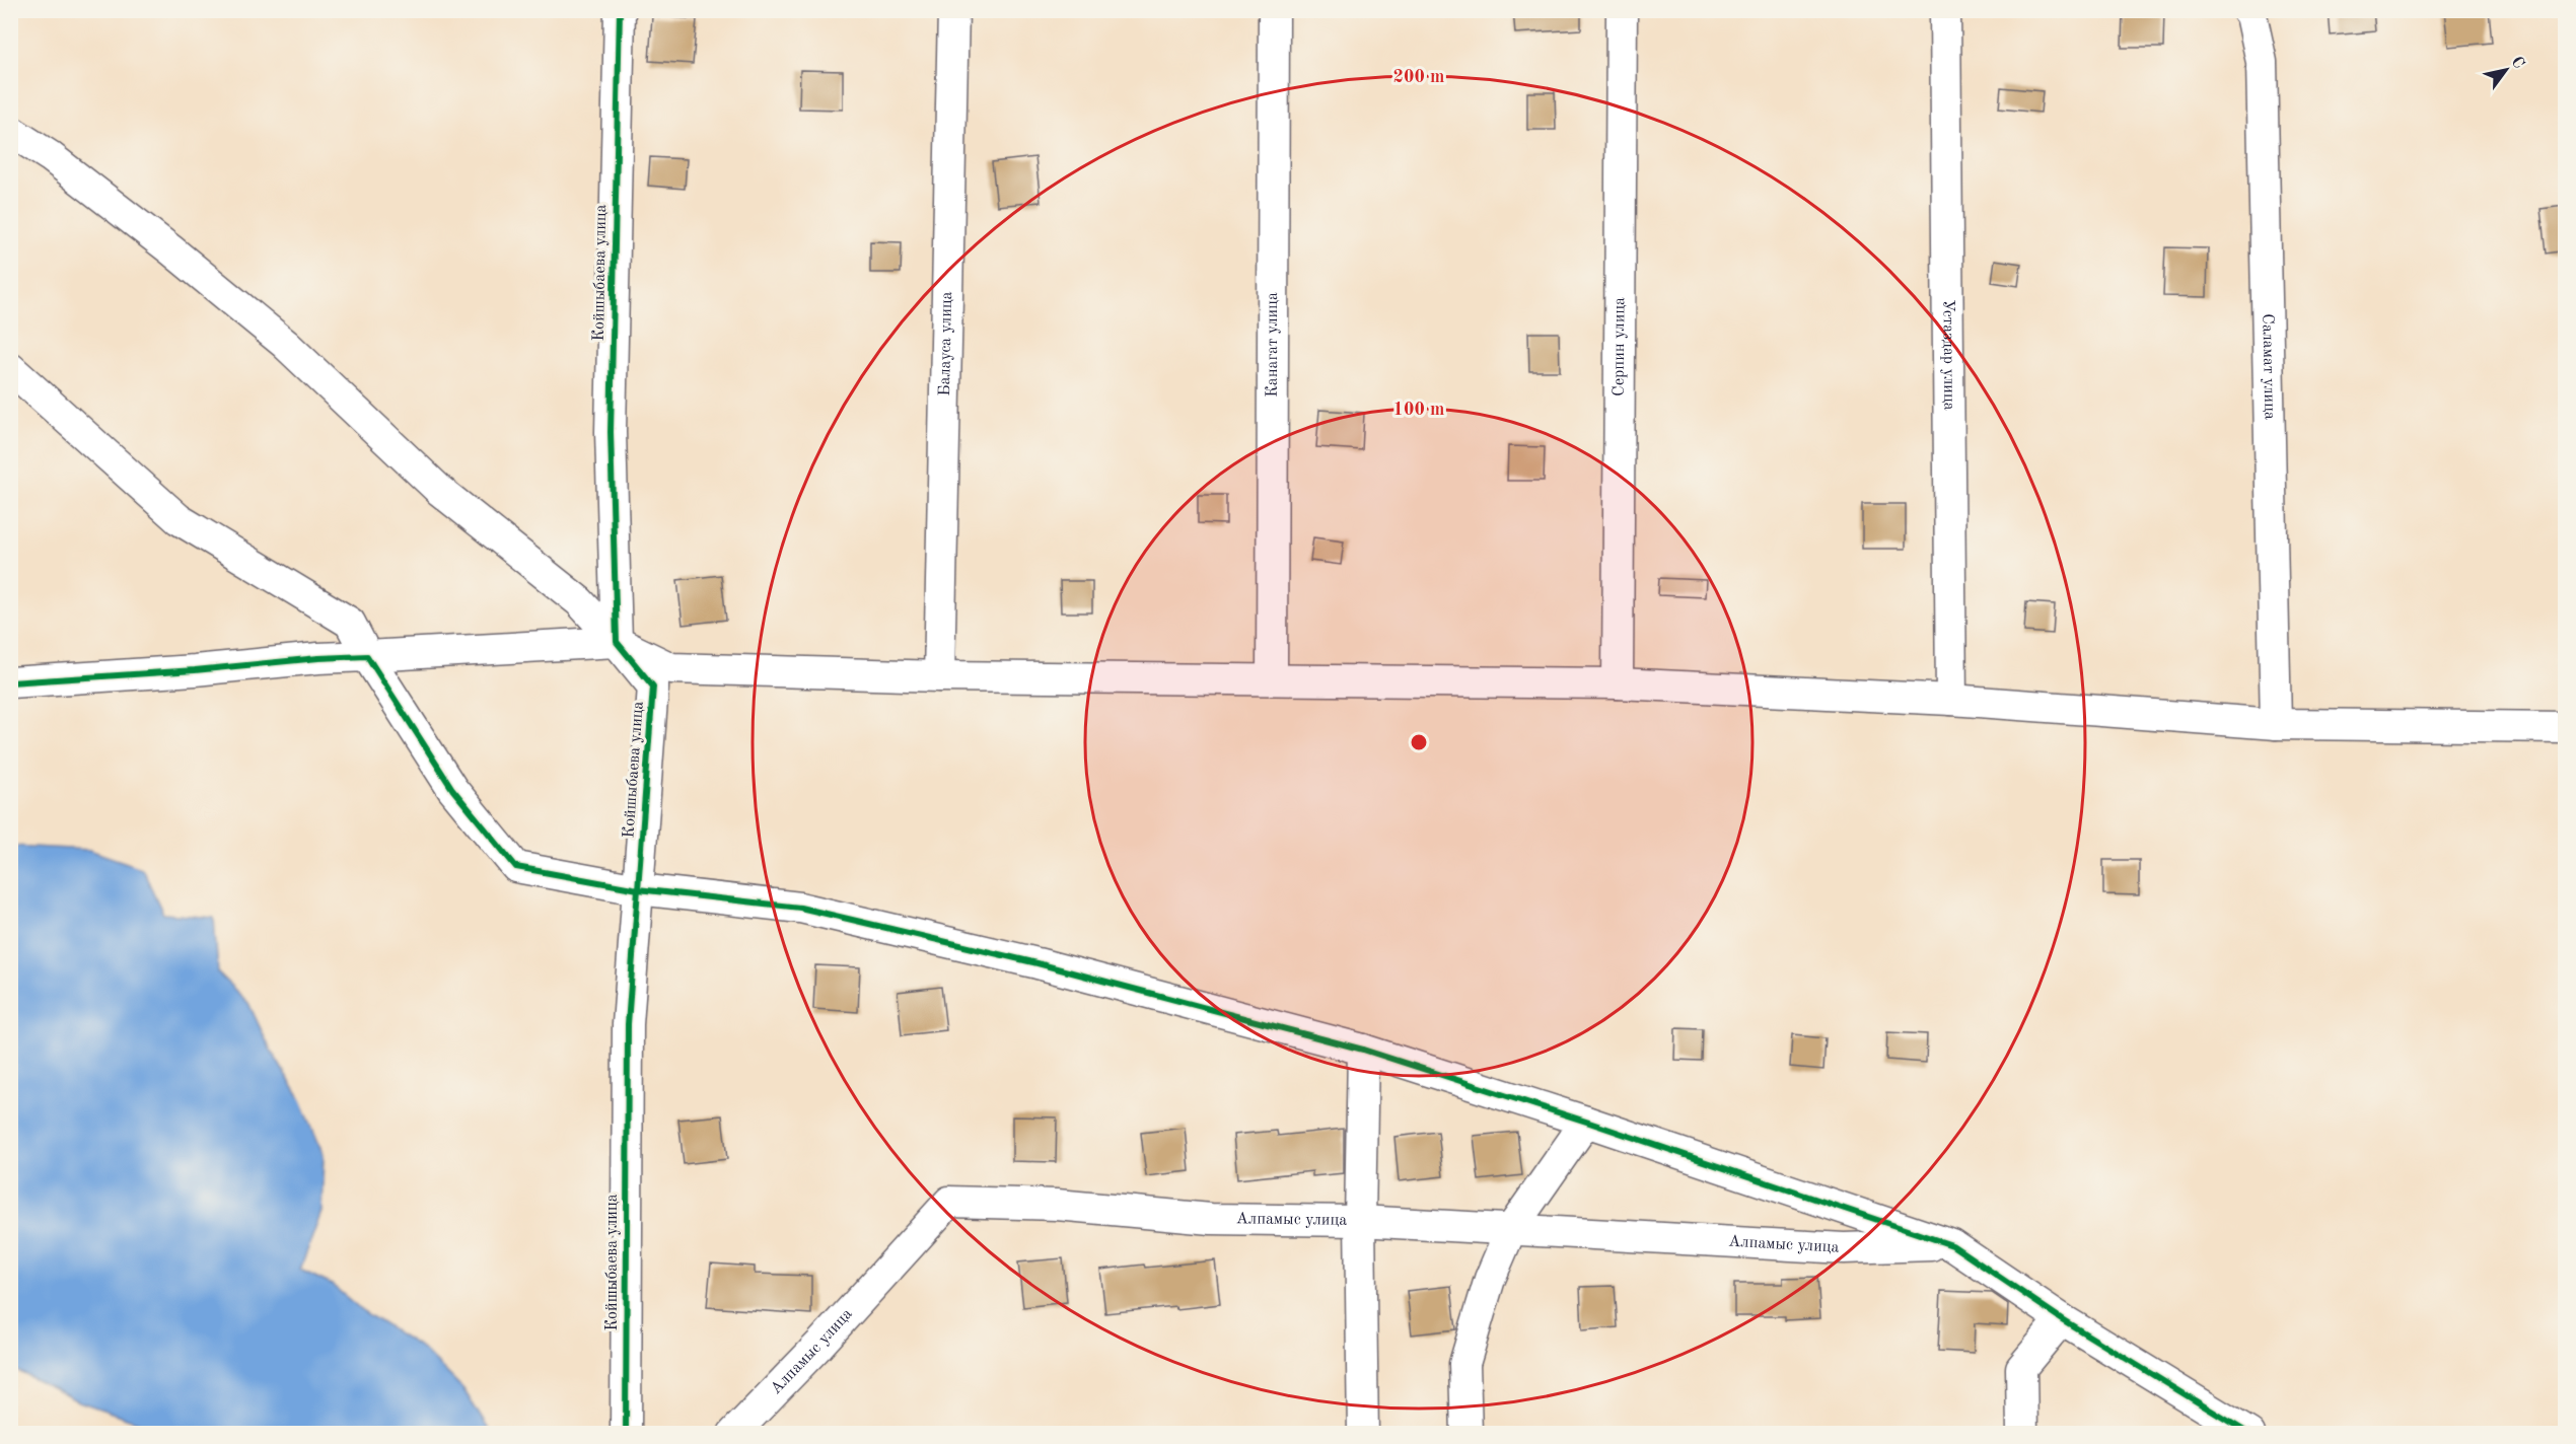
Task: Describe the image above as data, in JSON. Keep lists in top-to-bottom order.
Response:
{
  "streets": {
    "street": [
      "Койшыбаева улица",
      "Балауса улица",
      "Канагат улица",
      "Серпин улица",
      "Устаздар улица",
      "Саламат улица",
      "Алпамыс улица"
    ]
  },
  "north": "top right",
  "rings": ["200 m", "100 m"]
}
